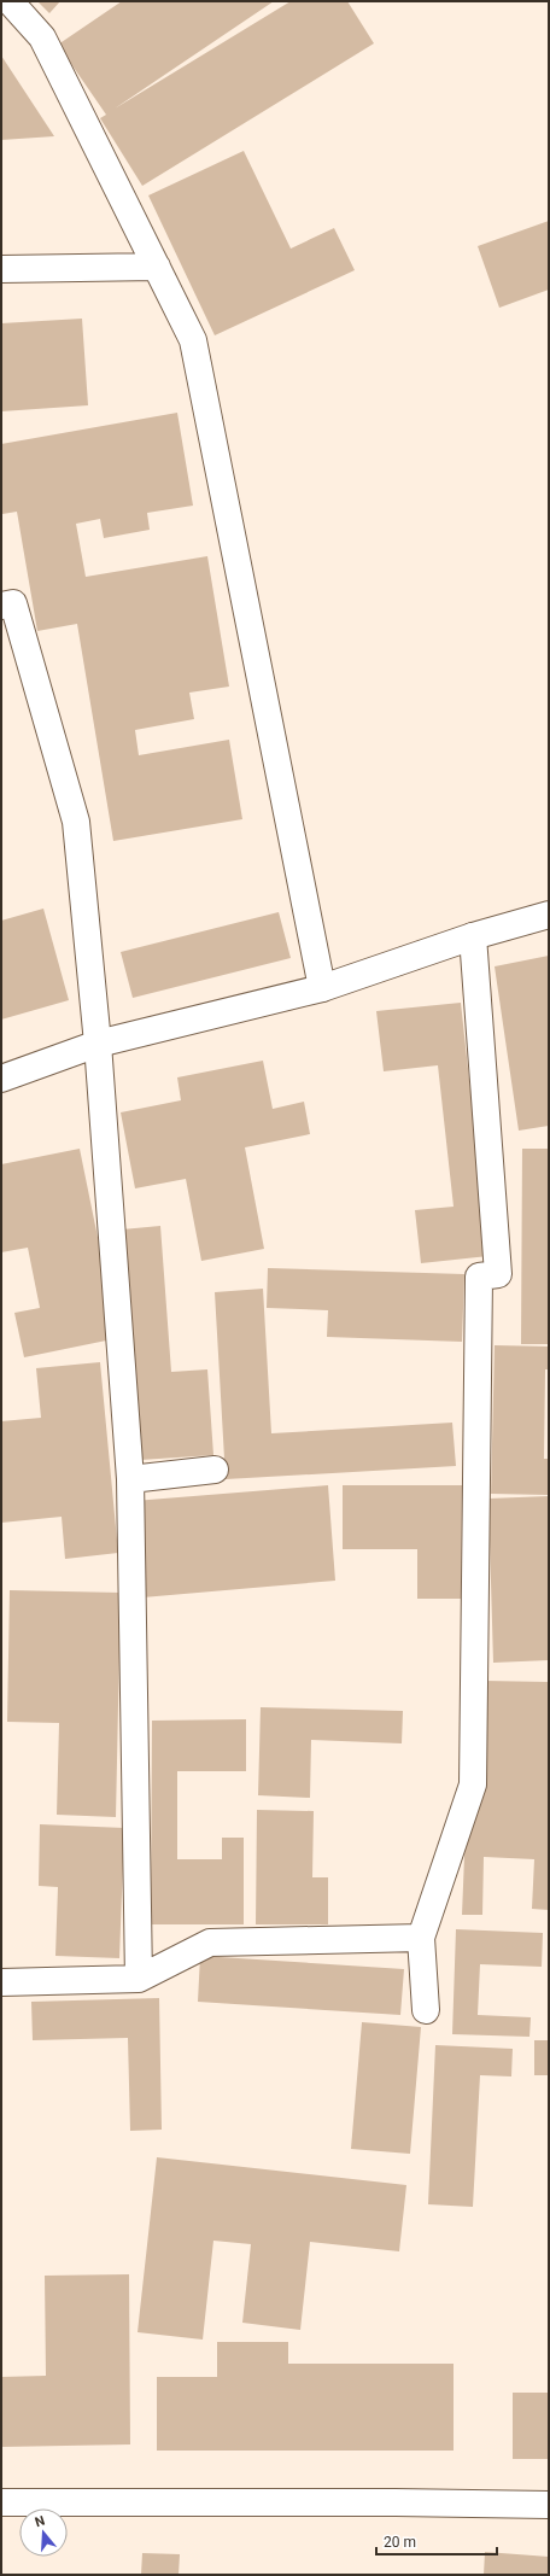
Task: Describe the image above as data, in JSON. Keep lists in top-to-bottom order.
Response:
{
  "scale_bar": "20 m",
  "north": "top"
}
